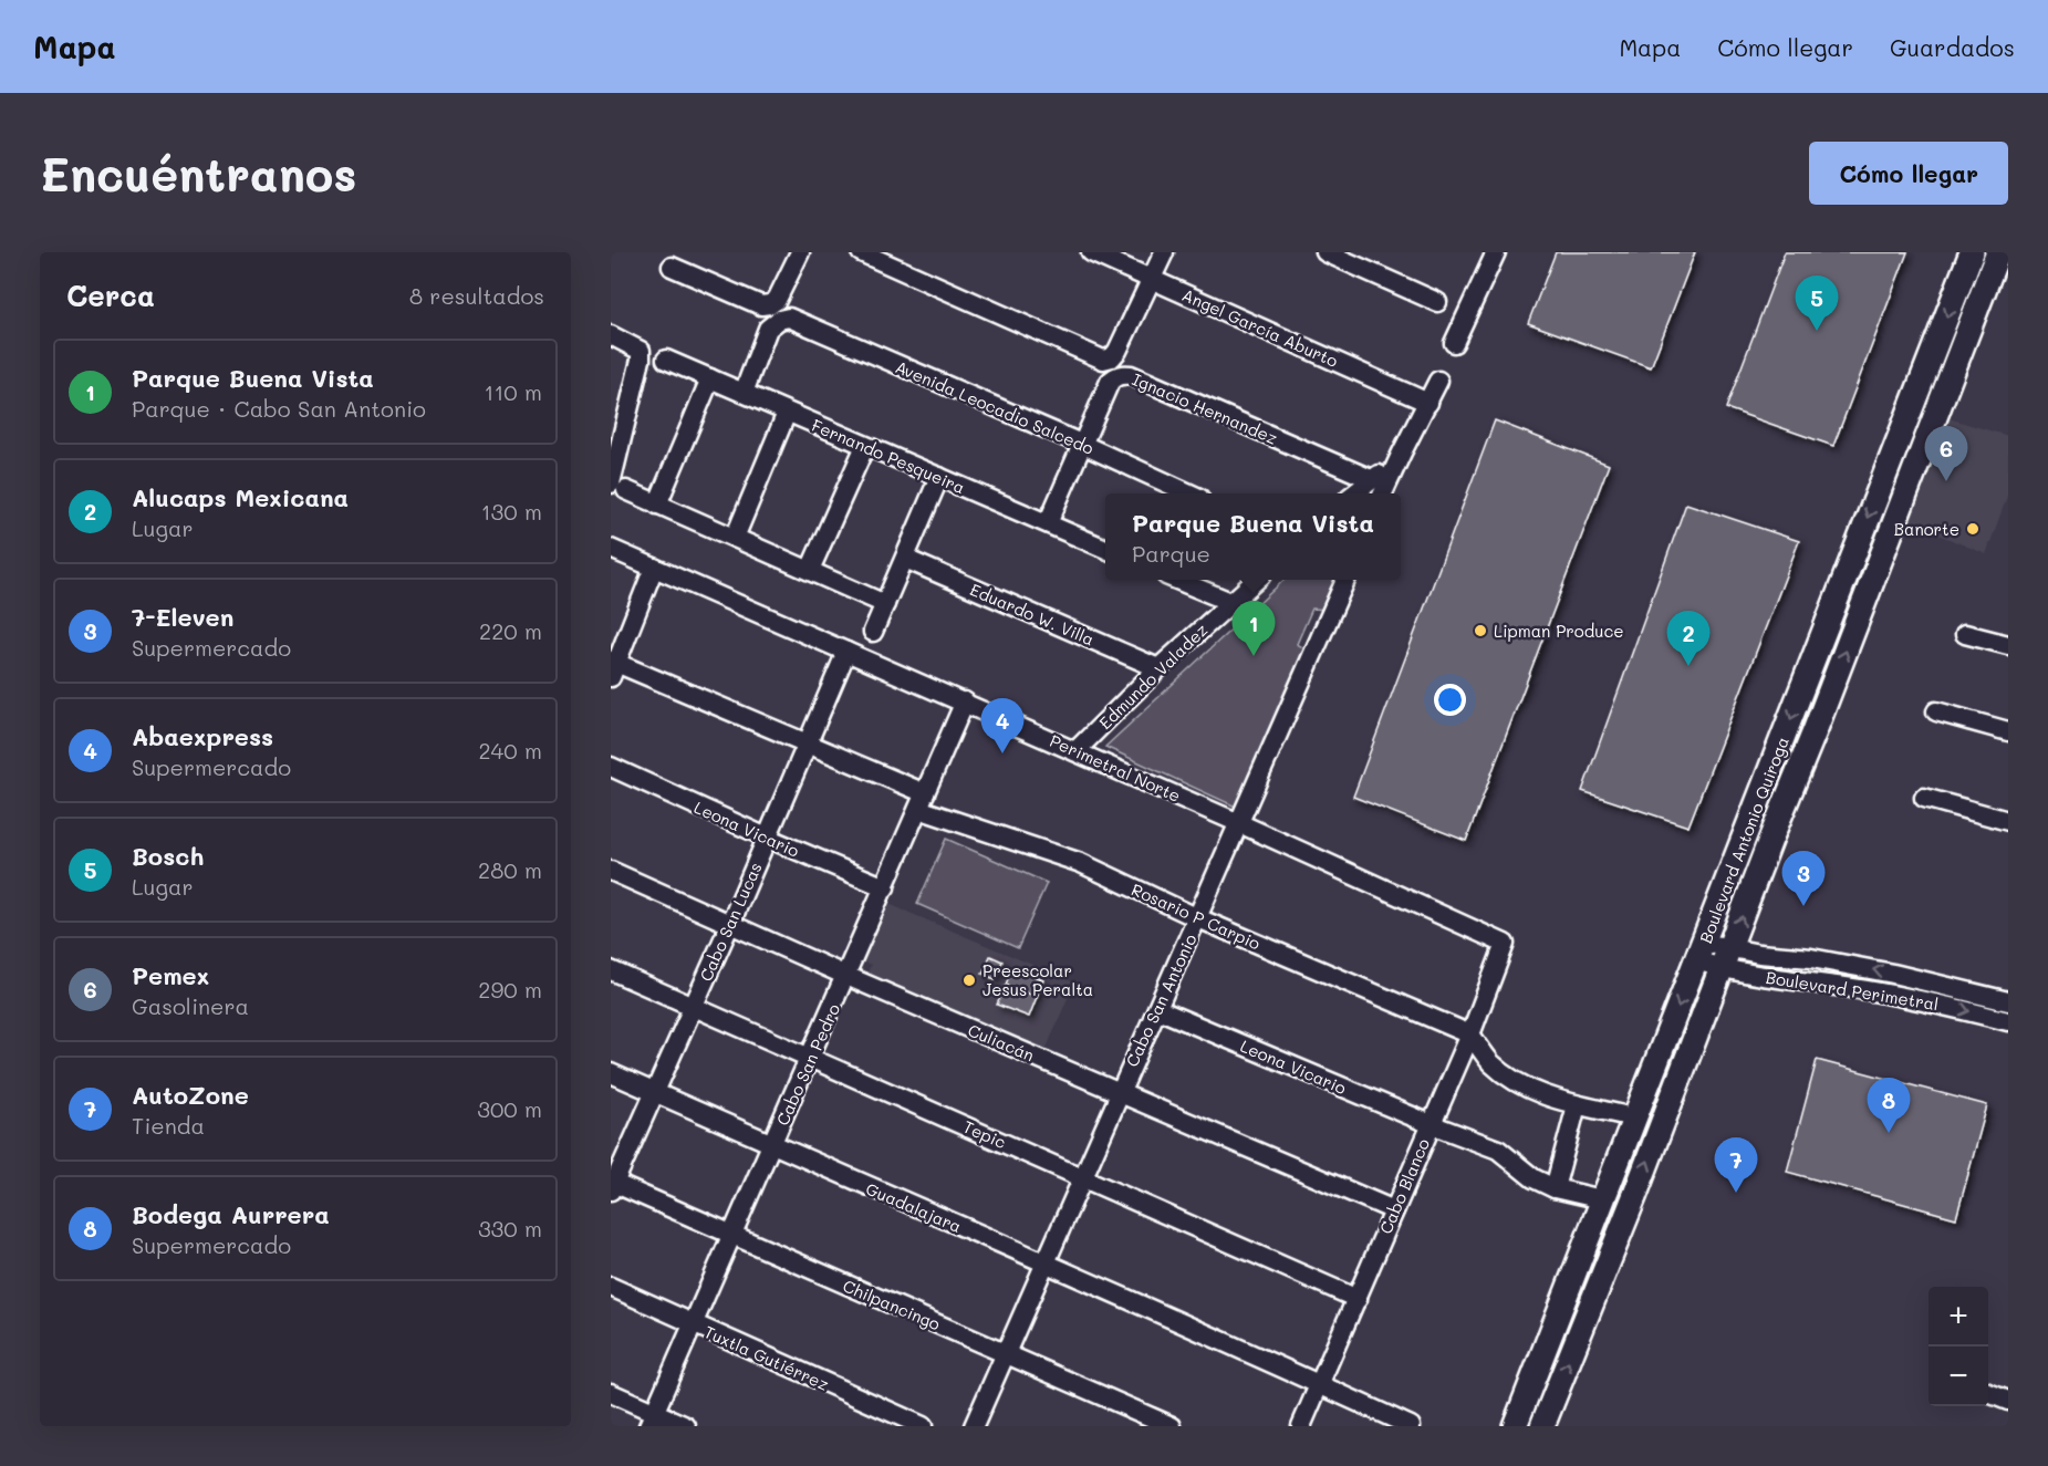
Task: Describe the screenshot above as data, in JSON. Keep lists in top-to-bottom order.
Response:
{
  "streets": {
    "main road": ["Boulevard Antonio Quiroga"],
    "street": [
      "Angel García Aburto",
      "Avenida Leocadio Salcedo",
      "Ignacio Hernandez",
      "Fernando Pesqueira",
      "Eduardo W. Villa",
      "Edmundo Valadez",
      "Perimetral Norte",
      "Leona Vicario",
      "Rosario P Carpio",
      "Cabo San Lucas",
      "Boulevard Perimetral",
      "Cabo San Antonio",
      "Culiacán",
      "Cabo San Pedro",
      "Tepic",
      "Cabo Blanco",
      "Guadalajara",
      "Chilpancingo",
      "Tuxtla Gutiérrez"
    ]
  },
  "crossings": [
    ["Avenida Leocadio Salcedo", "Ignacio Hernandez"],
    ["Avenida Leocadio Salcedo", "Fernando Pesqueira"],
    ["Ignacio Hernandez", "Fernando Pesqueira"],
    ["Eduardo W. Villa", "Edmundo Valadez"],
    ["Edmundo Valadez", "Perimetral Norte"],
    ["Perimetral Norte", "Cabo San Lucas"],
    ["Perimetral Norte", "Cabo San Antonio"],
    ["Perimetral Norte", "Cabo San Pedro"],
    ["Perimetral Norte", "Cabo Blanco"],
    ["Leona Vicario", "Boulevard Antonio Quiroga"],
    ["Leona Vicario", "Cabo San Lucas"],
    ["Leona Vicario", "Cabo San Antonio"],
    ["Leona Vicario", "Cabo San Pedro"],
    ["Leona Vicario", "Cabo Blanco"],
    ["Boulevard Antonio Quiroga", "Boulevard Perimetral"],
    ["Rosario P Carpio", "Cabo San Lucas"],
    ["Rosario P Carpio", "Cabo San Antonio"],
    ["Rosario P Carpio", "Cabo San Pedro"],
    ["Rosario P Carpio", "Cabo Blanco"],
    ["Cabo San Lucas", "Culiacán"],
    ["Cabo San Lucas", "Tepic"],
    ["Cabo San Lucas", "Guadalajara"],
    ["Cabo San Lucas", "Chilpancingo"],
    ["Cabo San Antonio", "Culiacán"],
    ["Cabo San Antonio", "Tepic"],
    ["Cabo San Antonio", "Guadalajara"],
    ["Cabo San Antonio", "Chilpancingo"],
    ["Culiacán", "Cabo San Pedro"],
    ["Culiacán", "Cabo Blanco"],
    ["Cabo San Pedro", "Tepic"],
    ["Cabo San Pedro", "Guadalajara"],
    ["Cabo San Pedro", "Chilpancingo"],
    ["Cabo San Pedro", "Tuxtla Gutiérrez"],
    ["Tepic", "Cabo Blanco"],
    ["Cabo Blanco", "Guadalajara"]
  ],
  "places": ["Banorte", "Lipman Produce", "Preescolar Jesus Peralta"],
  "page": {
    "header": "Mapa",
    "nav": ["Mapa", "Cómo llegar", "Guardados"],
    "buttons": "Cómo llegar",
    "title": "Encuéntranos",
    "heading": ["Cerca", "8 resultados"],
    "pins": [
      "5",
      "6",
      "1",
      "2",
      "4",
      "3",
      "8",
      "7"
    ],
    "list": [
      {
        "mark": "1",
        "name": "Parque Buena Vista",
        "note": "Parque · Cabo San Antonio",
        "value": "110 m"
      },
      {
        "mark": "2",
        "name": "Alucaps Mexicana",
        "note": "Lugar",
        "value": "130 m"
      },
      {
        "mark": "3",
        "name": "7-Eleven",
        "note": "Supermercado",
        "value": "220 m"
      },
      {
        "mark": "4",
        "name": "Abaexpress",
        "note": "Supermercado",
        "value": "240 m"
      },
      {
        "mark": "5",
        "name": "Bosch",
        "note": "Lugar",
        "value": "280 m"
      },
      {
        "mark": "6",
        "name": "Pemex",
        "note": "Gasolinera",
        "value": "290 m"
      },
      {
        "mark": "7",
        "name": "AutoZone",
        "note": "Tienda",
        "value": "300 m"
      },
      {
        "mark": "8",
        "name": "Bodega Aurrera",
        "note": "Supermercado",
        "value": "330 m"
      }
    ],
    "popup": ["Parque Buena Vista", "Parque"],
    "map_buttons": ["+", "−"]
  }
}
